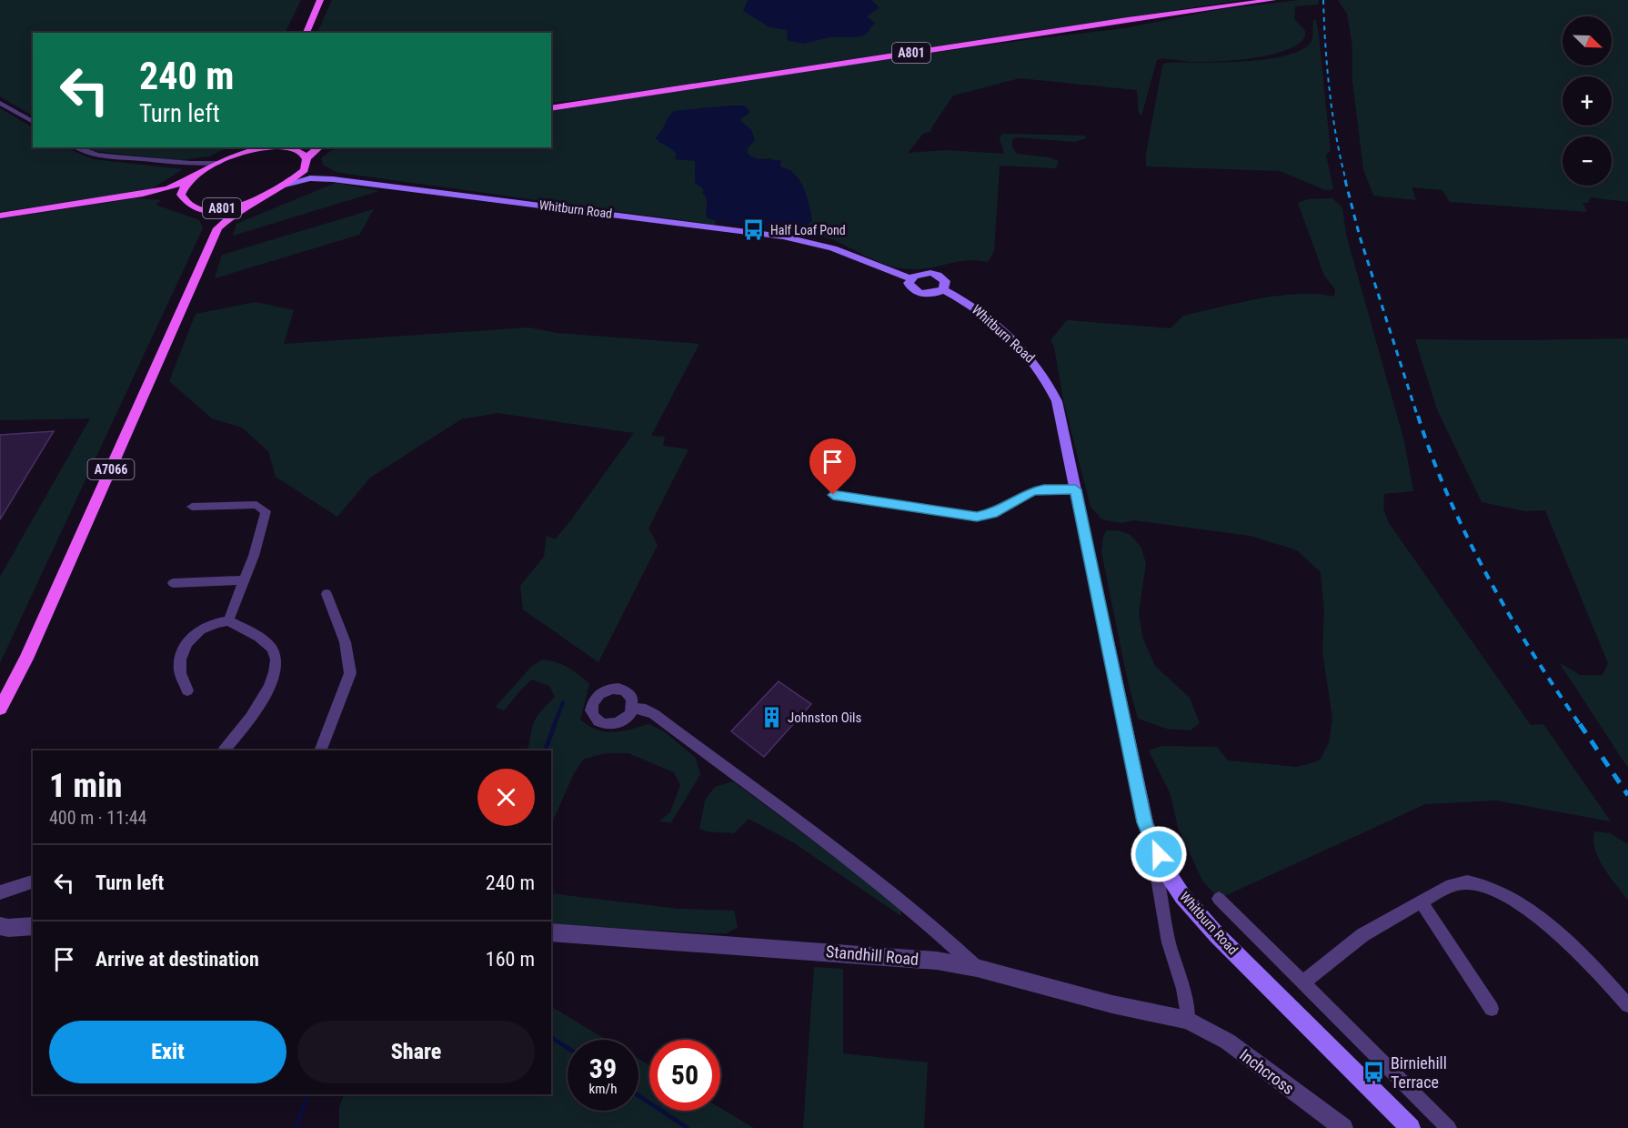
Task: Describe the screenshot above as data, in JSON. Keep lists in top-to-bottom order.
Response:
{
  "streets": {
    "main road": ["A801", "Whitburn Road", "A7066"],
    "street": ["Standhill Road", "Inchcross"]
  },
  "crossings": [
    ["A801", "Whitburn Road"],
    ["A801", "A7066"],
    ["Standhill Road", "Inchcross"]
  ],
  "places": {
    "bus stop": ["Half Loaf Pond", "Birniehill Terrace"],
    "building": ["Johnston Oils"]
  },
  "north": "bottom right",
  "page": {
    "map_buttons": ["+", "−"],
    "turn": ["240 m", "Turn left"],
    "heading": ["1 min", "400 m · 11:44"],
    "list": [
      {
        "name": "Turn left",
        "value": "240 m"
      },
      {
        "name": "Arrive at destination",
        "value": "160 m"
      }
    ],
    "buttons": ["Exit", "Share"],
    "speed": "39 km/h",
    "limit": "50"
  }
}
